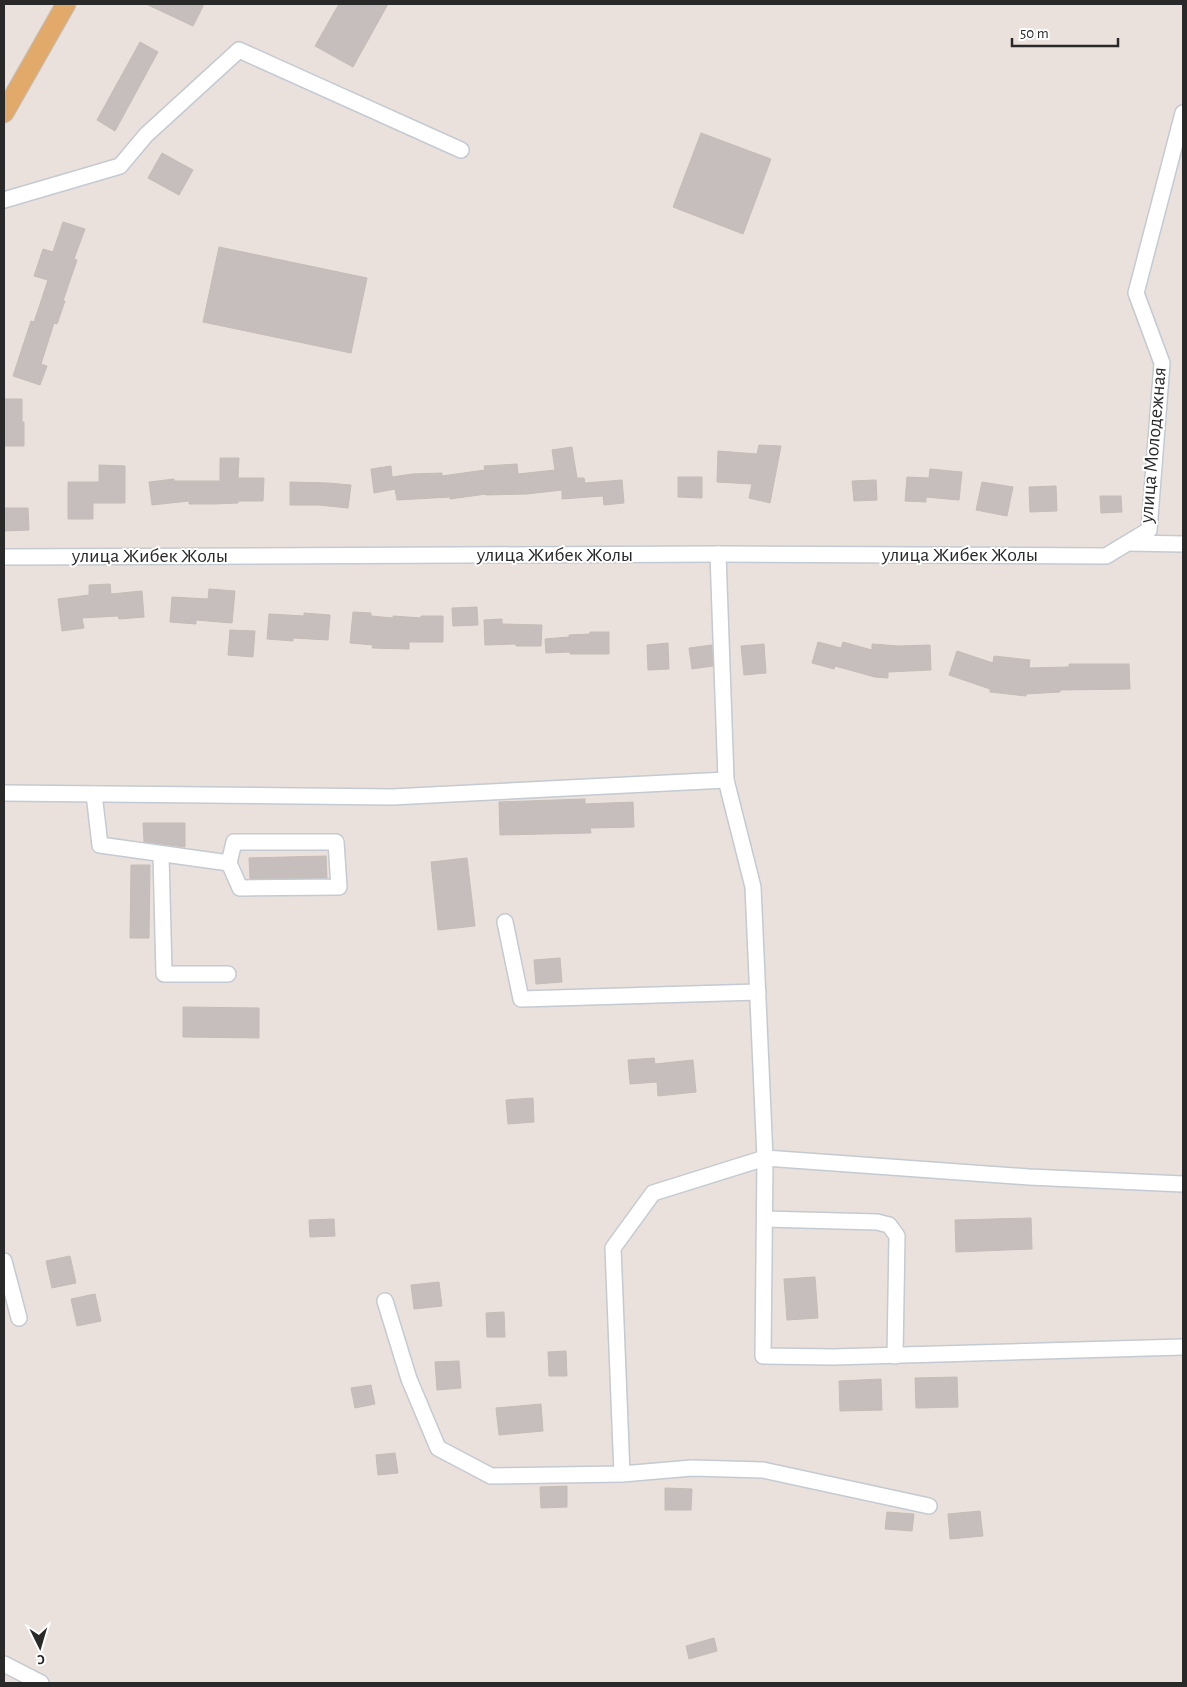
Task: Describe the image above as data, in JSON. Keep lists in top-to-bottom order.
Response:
{
  "streets": {
    "street": ["улица Молодежная", "улица Жибек Жолы"]
  },
  "crossings": [
    ["улица Молодежная", "улица Жибек Жолы"]
  ],
  "scale_bar": "50 m",
  "north": "bottom"
}
